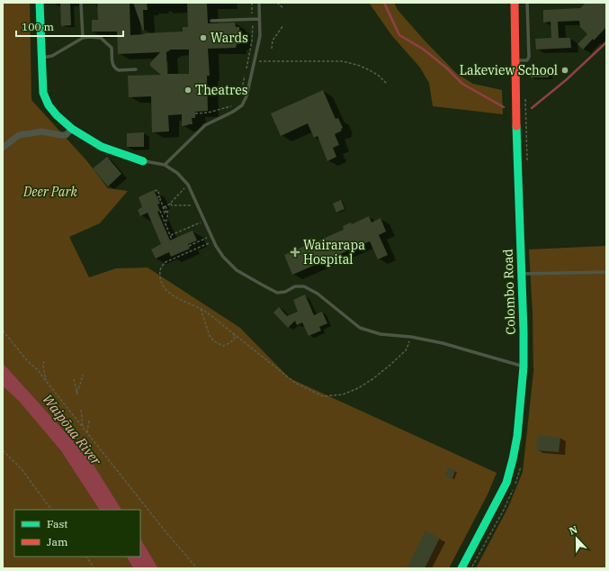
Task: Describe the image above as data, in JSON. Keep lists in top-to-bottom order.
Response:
{
  "streets": {
    "street": ["Colombo Road"]
  },
  "water": ["Waipōua River"],
  "parks": ["Deer Park"],
  "places": {
    "other": ["Wards", "Lakeview School", "Theatres"],
    "health": ["Wairarapa Hospital"]
  },
  "legend": ["Fast", "Jam"],
  "scale_bar": "100 m",
  "north": "top"
}
